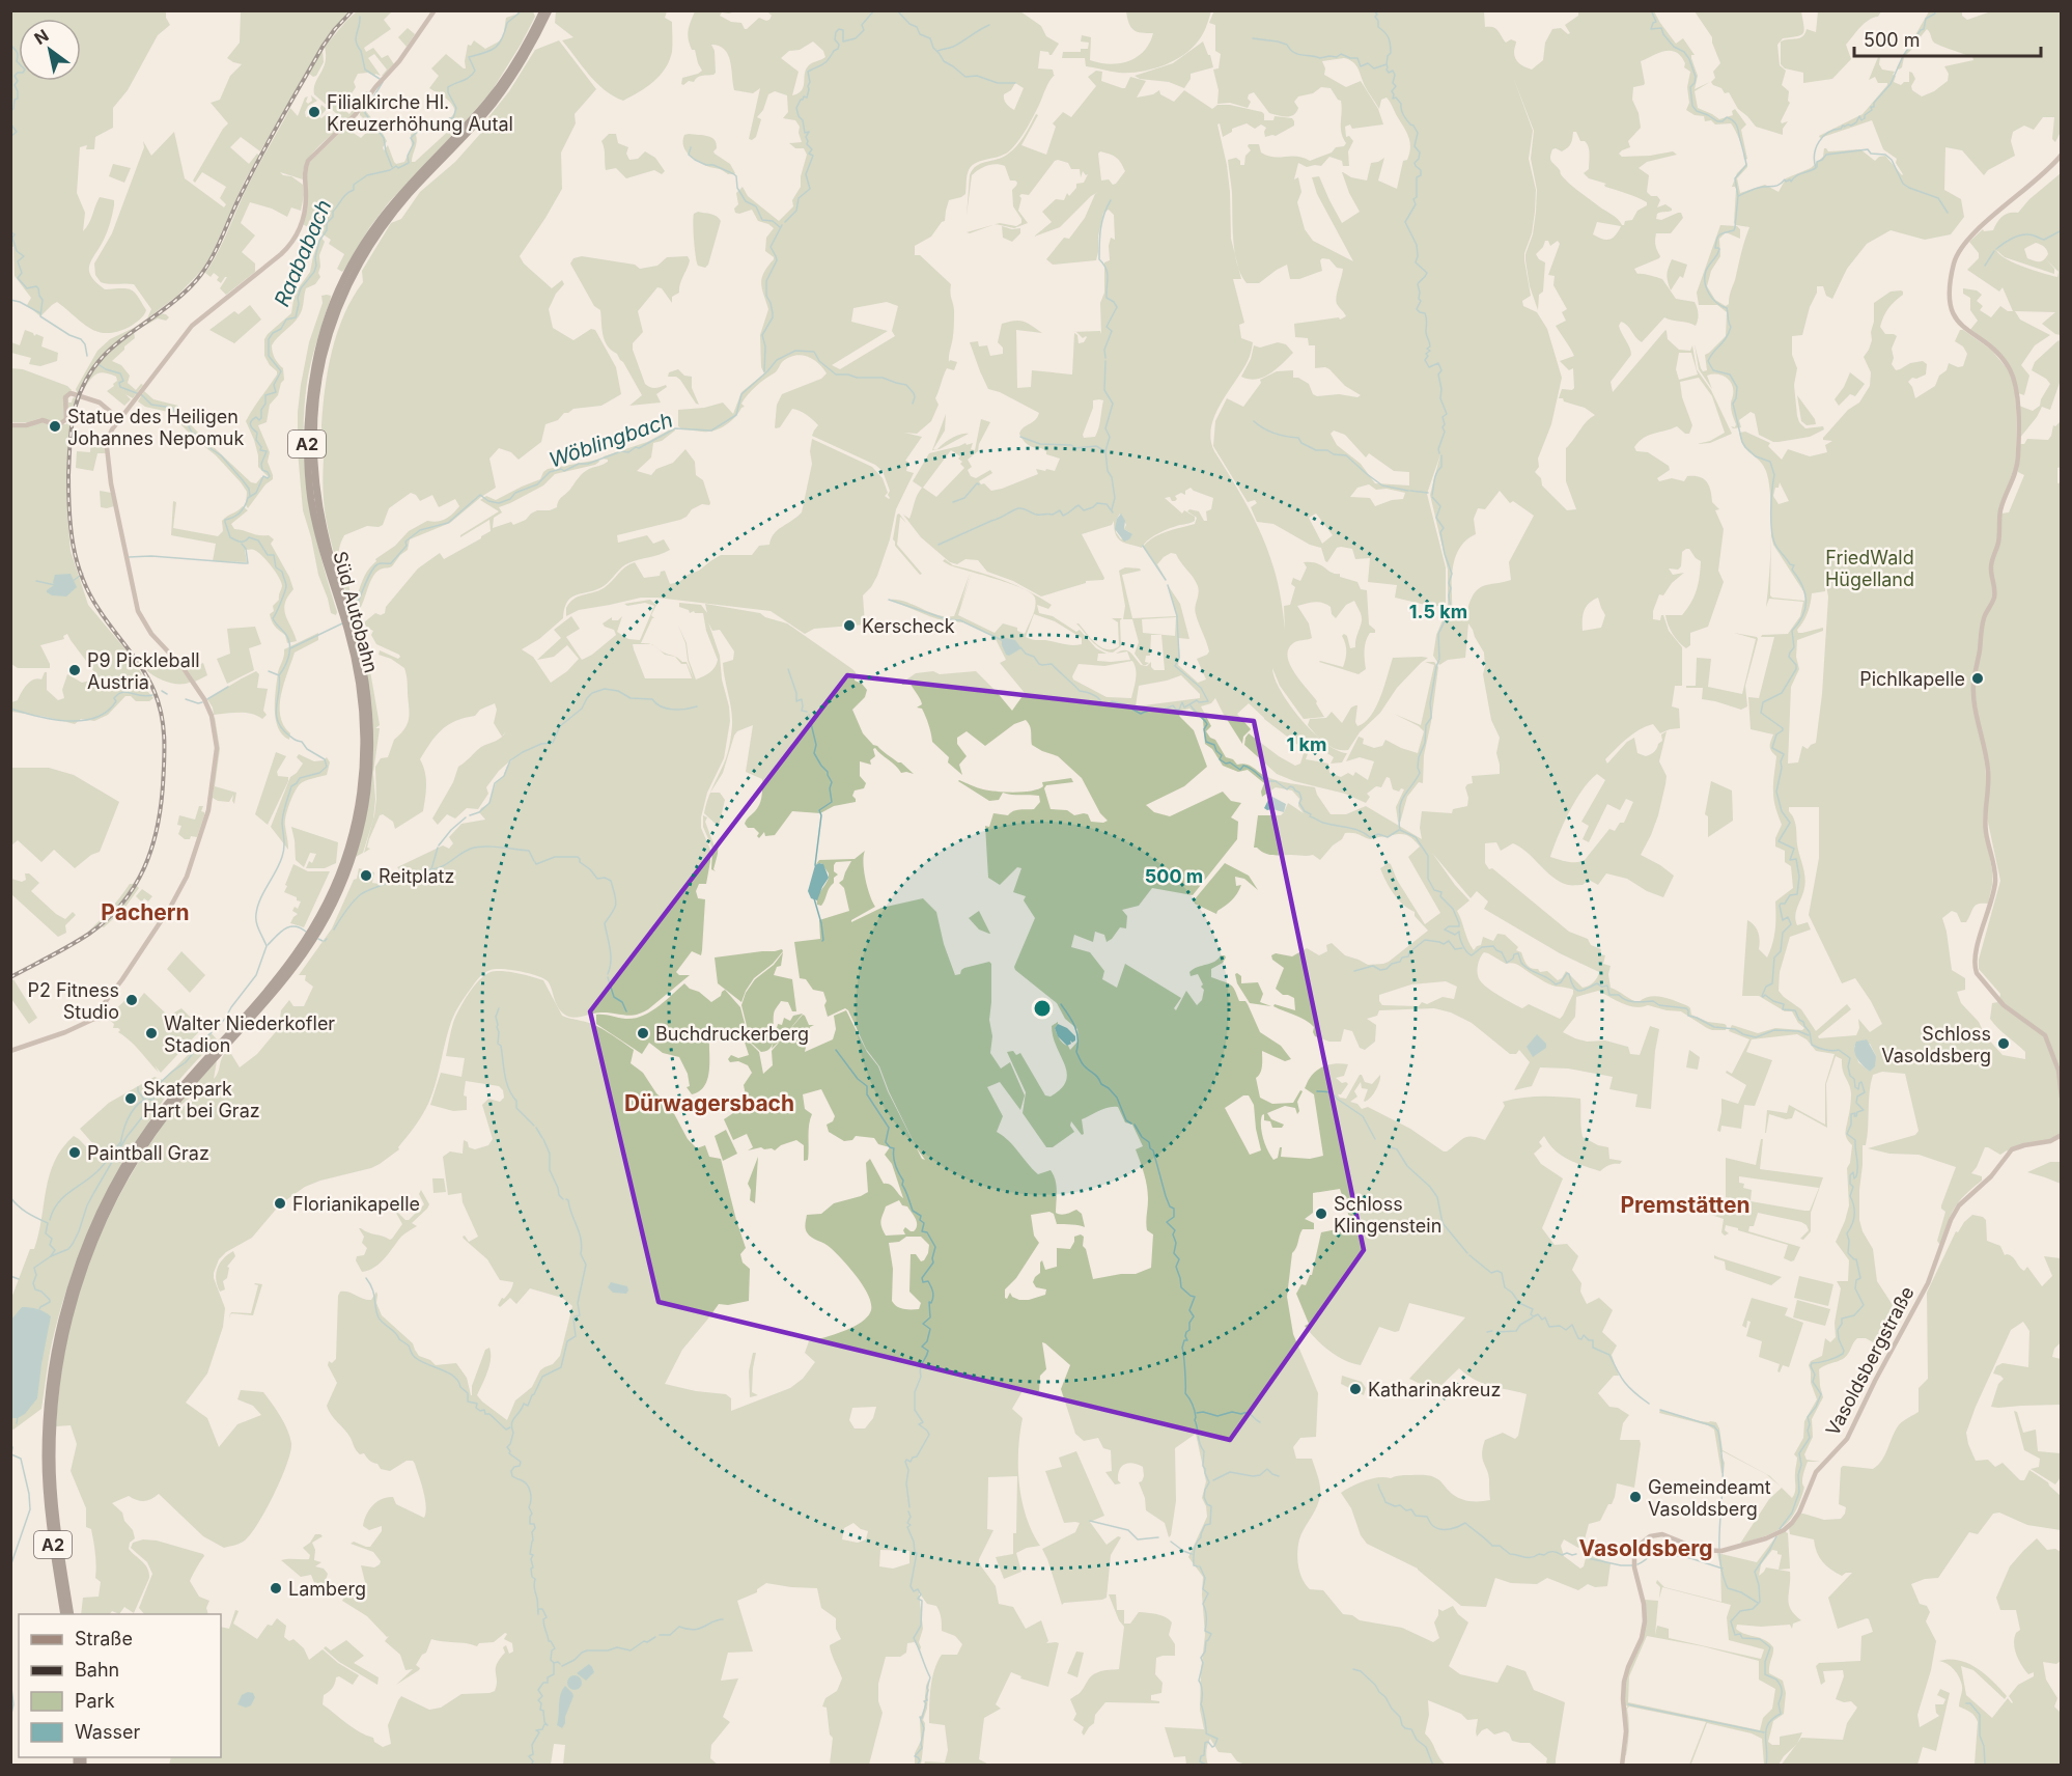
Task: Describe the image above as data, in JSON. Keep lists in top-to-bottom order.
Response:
{
  "streets": {
    "highway": ["A2", "Süd Autobahn"],
    "main road": ["Vasoldsbergstraße"]
  },
  "districts": [
    "Pachern",
    "Dürwagersbach",
    "Premstätten",
    "Vasoldsberg"
  ],
  "water": ["Raababach", "Wöblingbach"],
  "parks": ["FriedWald Hügelland"],
  "places": [
    "Filialkirche Hl. Kreuzerhöhung Autal",
    "Statue des Heiligen Johannes Nepomuk",
    "Kerscheck",
    "P9 Pickleball Austria",
    "Pichlkapelle",
    "Reitplatz",
    "P2 Fitness Studio",
    "Walter Niederkofler Stadion",
    "Buchdruckerberg",
    "Schloss Vasoldsberg",
    "Skatepark Hart bei Graz",
    "Paintball Graz",
    "Florianikapelle",
    "Schloss Klingenstein",
    "Katharinakreuz",
    "Gemeindeamt Vasoldsberg",
    "Lamberg"
  ],
  "legend": [
    "Straße",
    "Bahn",
    "Park",
    "Wasser"
  ],
  "scale_bar": "500 m",
  "north": "top left",
  "rings": ["1.5 km", "1 km", "500 m"]
}
